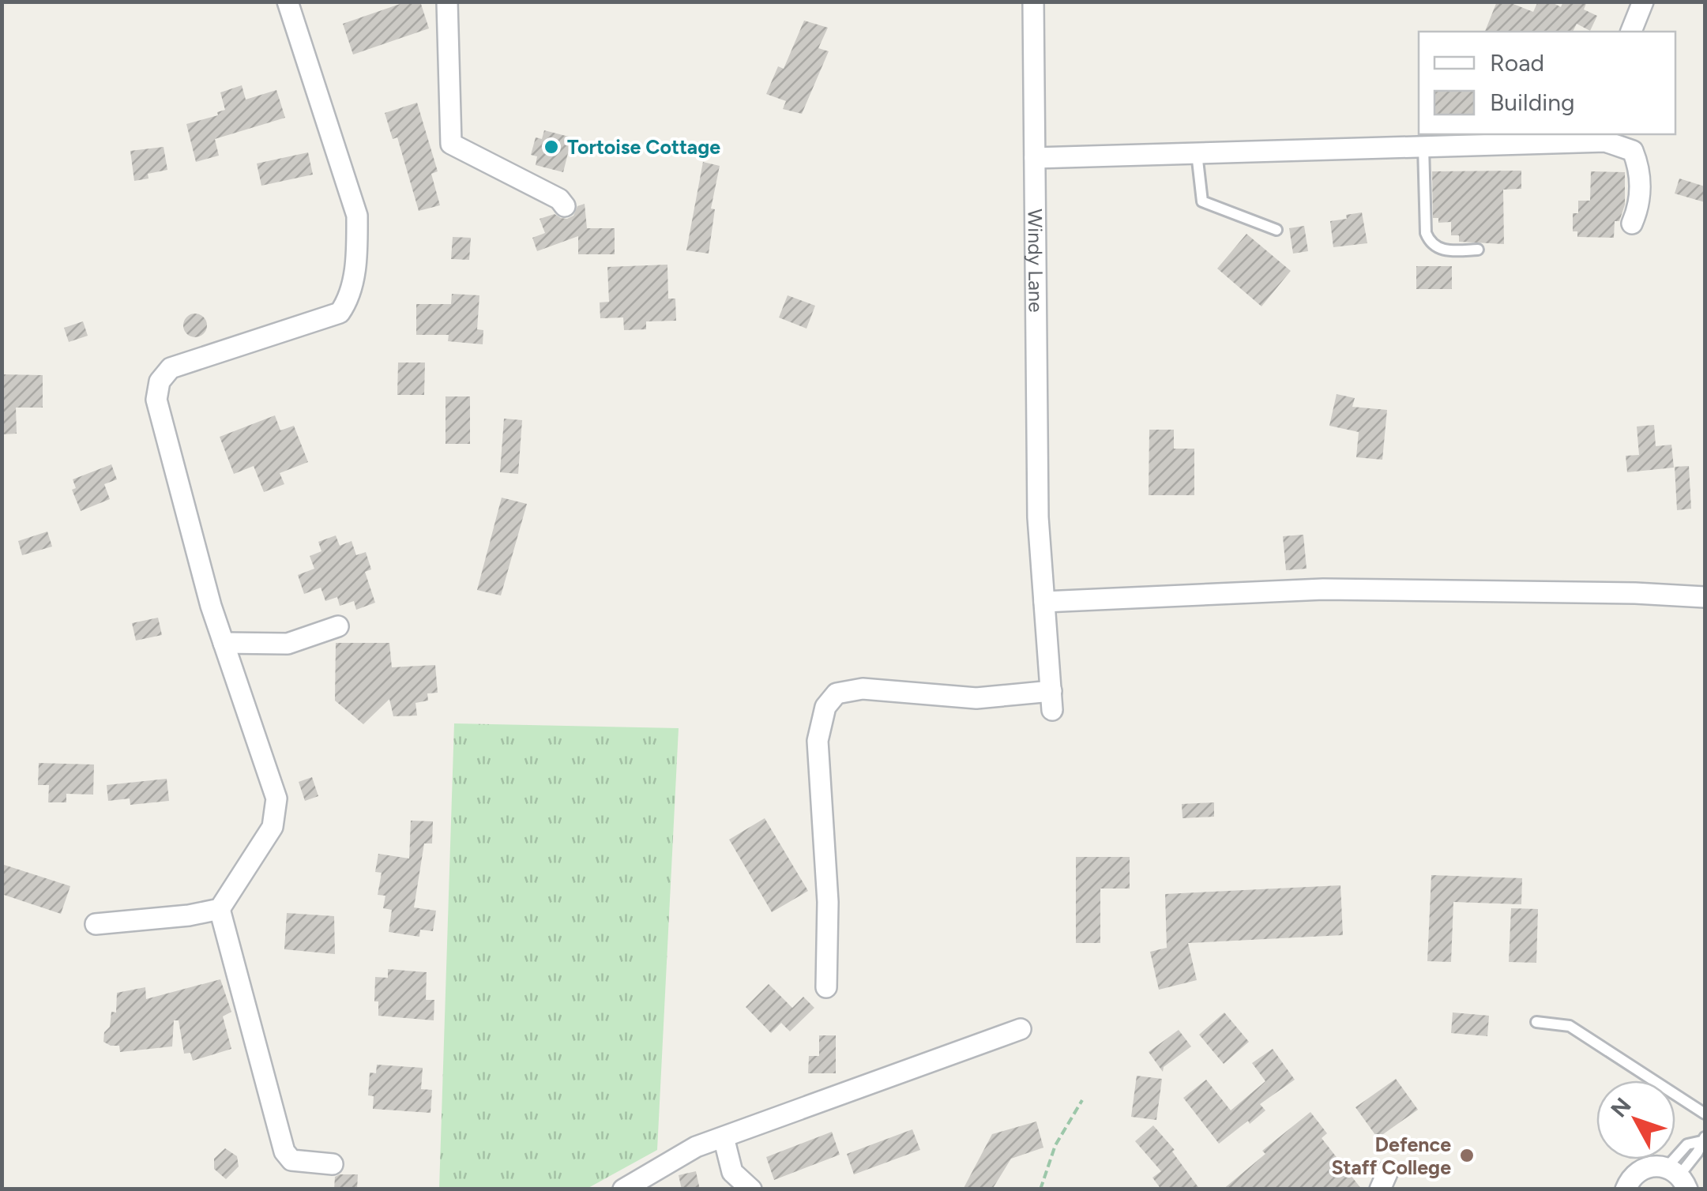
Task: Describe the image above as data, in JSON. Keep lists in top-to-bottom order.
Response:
{
  "streets": {
    "street": ["Windy Lane"]
  },
  "places": ["Tortoise Cottage", "Defence Staff College"],
  "legend": ["Road", "Building"],
  "north": "top left"
}
